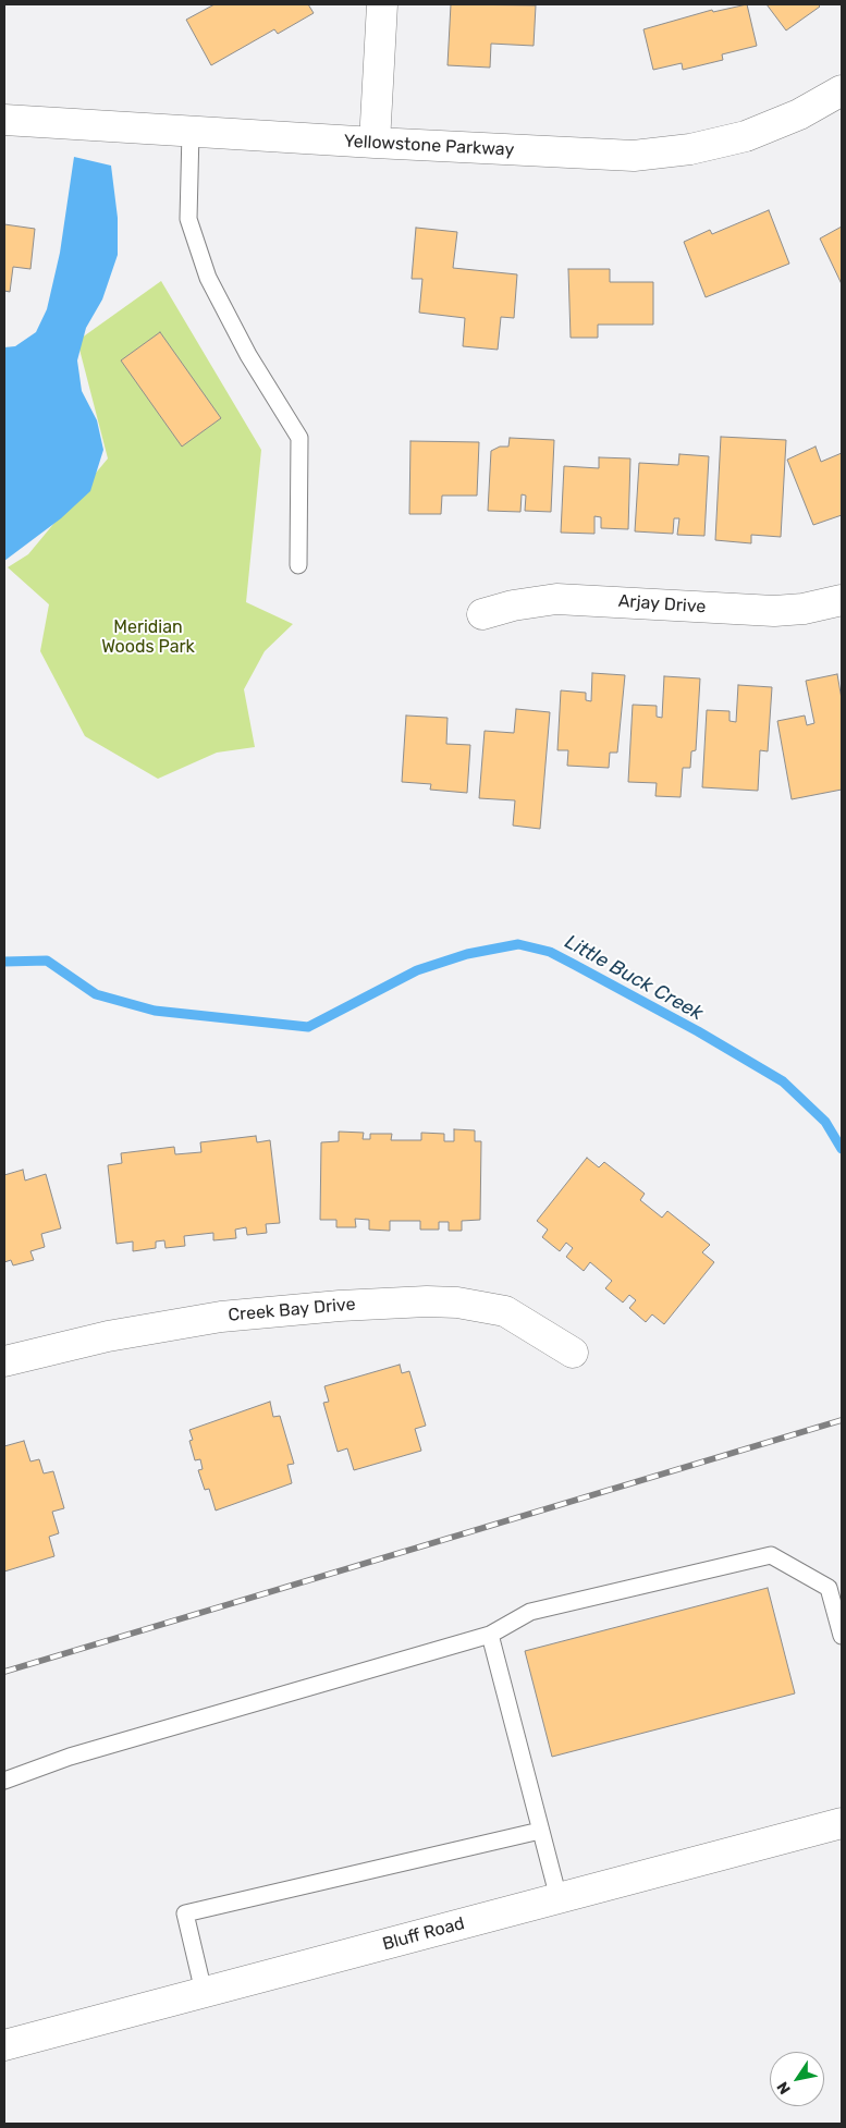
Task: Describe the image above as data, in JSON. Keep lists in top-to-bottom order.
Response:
{
  "streets": {
    "street": [
      "Yellowstone Parkway",
      "Arjay Drive",
      "Creek Bay Drive",
      "Bluff Road"
    ]
  },
  "water": ["Little Buck Creek"],
  "parks": ["Meridian Woods Park"],
  "north": "bottom left"
}
